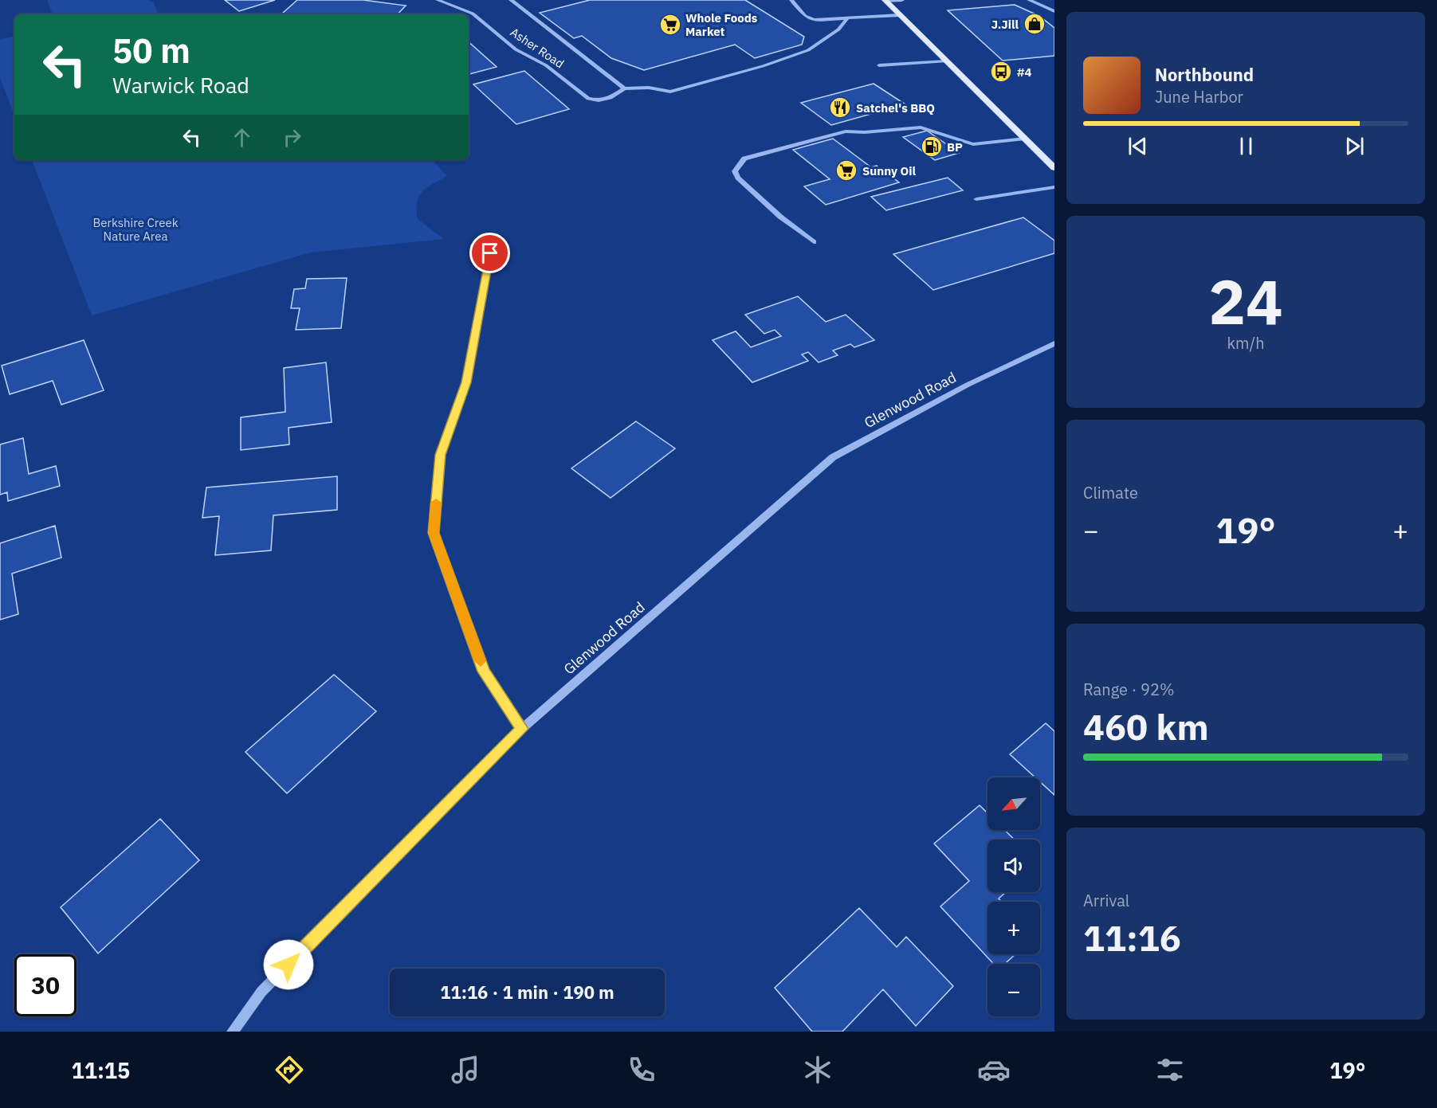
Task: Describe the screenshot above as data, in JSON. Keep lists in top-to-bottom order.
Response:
{
  "streets": {
    "street": ["Asher Road", "Glenwood Road"]
  },
  "parks": ["Berkshire Creek Nature Area"],
  "places": {
    "shop": ["J.Jill"],
    "supermarket": ["Whole Foods Market", "Sunny Oil"],
    "bus stop": ["#4"],
    "restaurant": ["Satchel's BBQ"],
    "fuel station": ["BP"]
  },
  "north": "bottom left",
  "page": {
    "turn": ["50 m", "Warwick Road"],
    "song": ["Northbound", "June Harbor"],
    "tile": [
      ["24", "km/h"],
      "Climate",
      ["Range · 92%", "460 km"],
      ["Arrival", "11:16"]
    ],
    "heat": ["−", "19°", "+"],
    "map_buttons": ["+", "−"],
    "limit": "30",
    "trip": "11:16 · 1 min · 190 m",
    "tabs": ["11:15", "19°"]
  }
}
